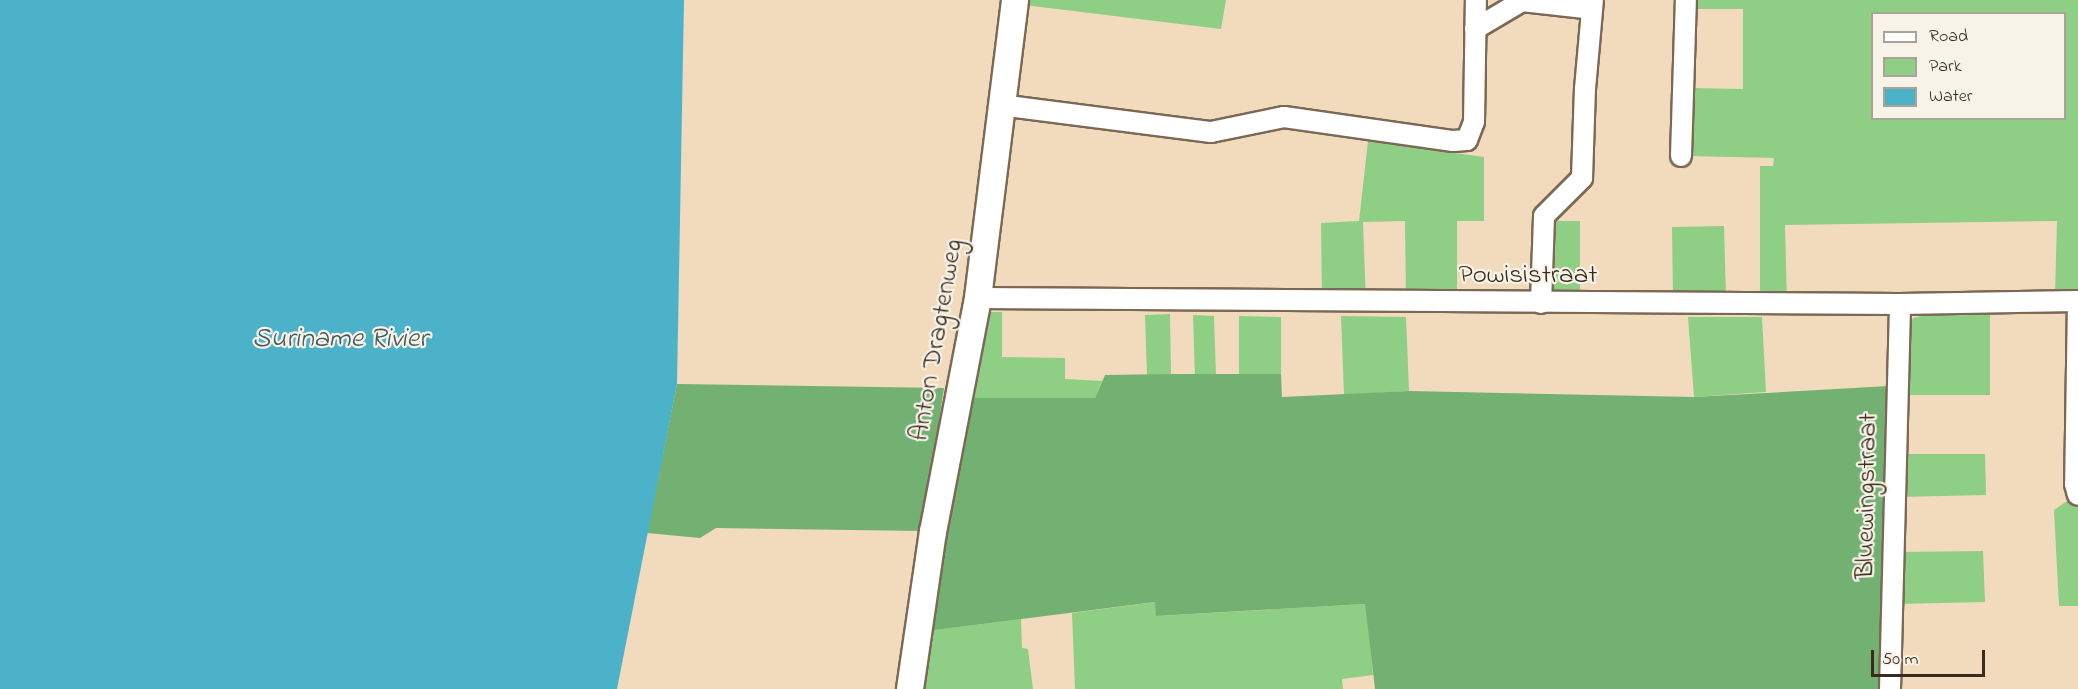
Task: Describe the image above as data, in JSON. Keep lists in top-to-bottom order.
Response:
{
  "streets": {
    "main road": ["Anton Dragtenweg"],
    "street": ["Powisistraat", "Bluewingstraat"]
  },
  "crossings": [
    ["Powisistraat", "Anton Dragtenweg"],
    ["Powisistraat", "Bluewingstraat"]
  ],
  "water": ["Suriname Rivier"],
  "legend": ["Road", "Park", "Water"],
  "scale_bar": "50 m"
}
